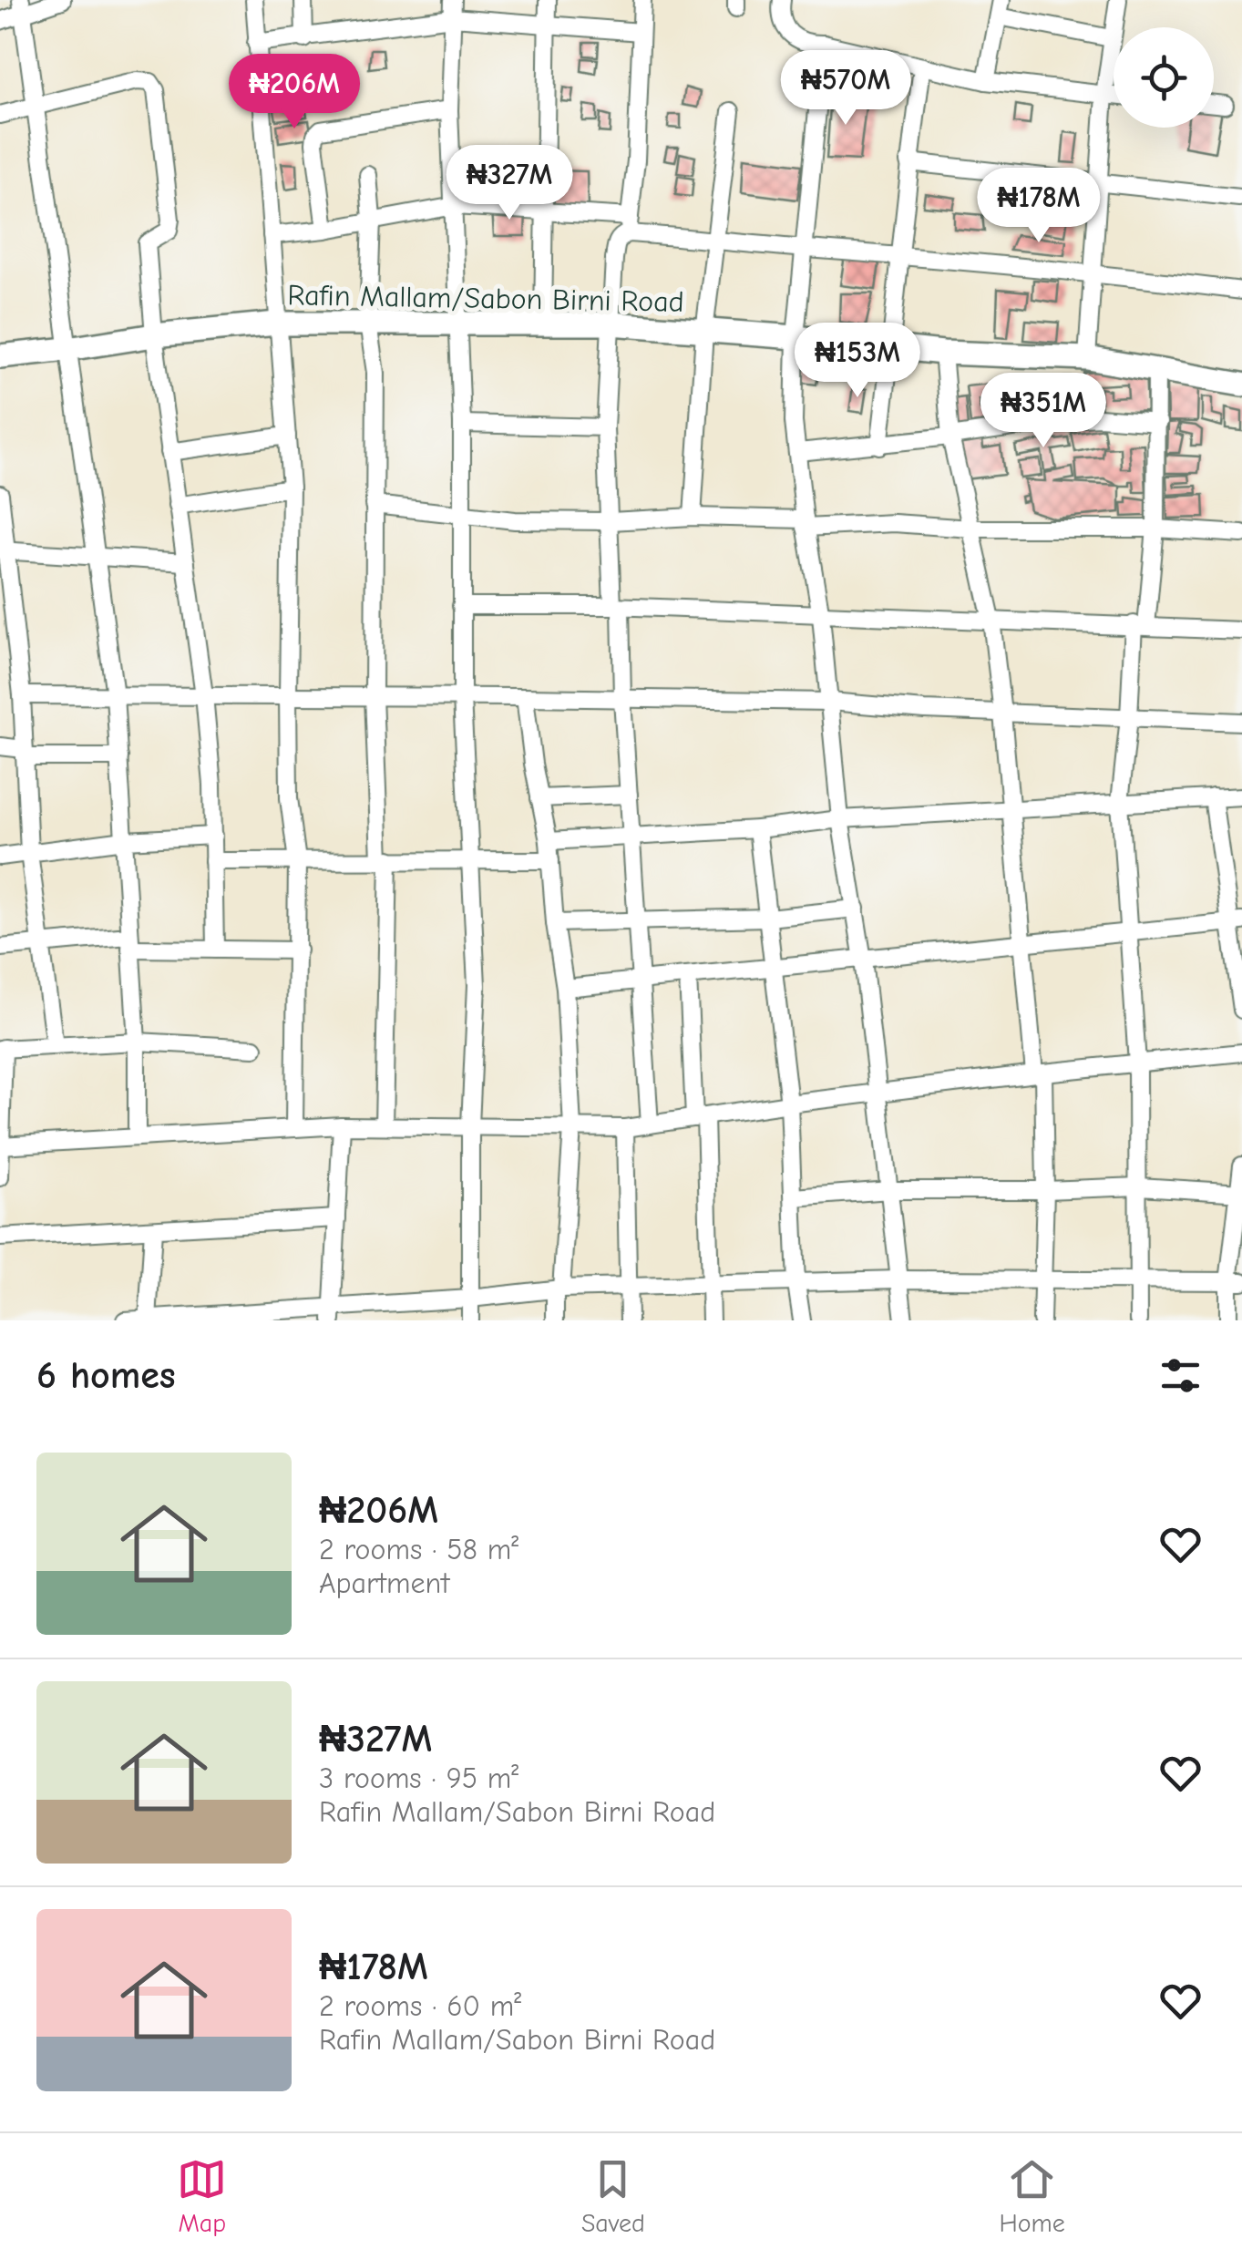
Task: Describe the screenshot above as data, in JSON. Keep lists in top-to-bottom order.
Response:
{
  "streets": {
    "street": ["Rafin Mallam/Sabon Birni Road"]
  },
  "page": {
    "price": [
      "₦570M",
      "₦206M",
      "₦327M",
      "₦178M",
      "₦153M",
      "₦351M"
    ],
    "heading": "6 homes",
    "list": [
      {
        "name": "₦206M",
        "note": "2 rooms · 58 m² · Apartment"
      },
      {
        "name": "₦327M",
        "note": "3 rooms · 95 m² · Rafin Mallam/Sabon Birni Road"
      },
      {
        "name": "₦178M",
        "note": "2 rooms · 60 m² · Rafin Mallam/Sabon Birni Road"
      }
    ],
    "tabs": ["Map", "Saved", "Home"]
  }
}
